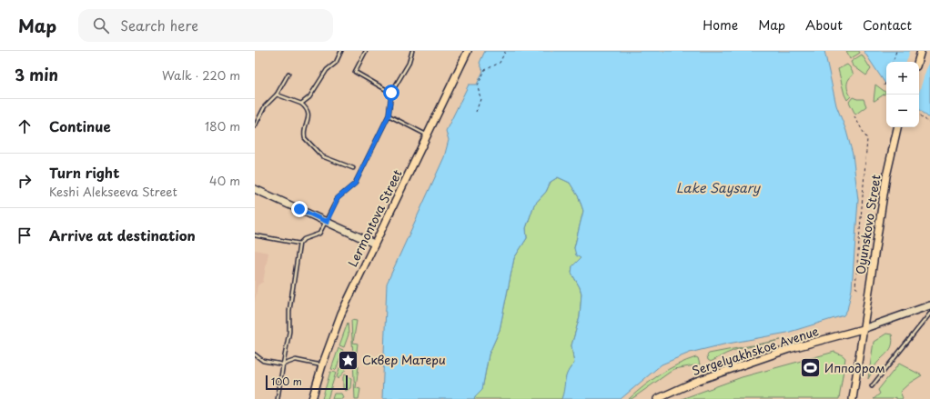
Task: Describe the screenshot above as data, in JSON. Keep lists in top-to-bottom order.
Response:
{
  "streets": {
    "main road": ["Lermontova Street", "Oyunskovo Street", "Sergelyakhskoe Avenue"]
  },
  "crossings": [
    ["Oyunskovo Street", "Sergelyakhskoe Avenue"]
  ],
  "water": ["Lake Saysary"],
  "places": {
    "place": ["Сквер Матери"],
    "sports": ["Ипподром"]
  },
  "scale_bar": "100 m",
  "page": {
    "header": "Map",
    "search": "Search here",
    "nav": [
      "Home",
      "Map",
      "About",
      "Contact"
    ],
    "heading": ["3 min", "Walk · 220 m"],
    "map_buttons": ["+", "−"],
    "list": [
      ["Continue", "180 m"],
      ["Turn right", "Keshi Alekseeva Street", "40 m"],
      "Arrive at destination"
    ],
    "scale": "100 m"
  }
}
